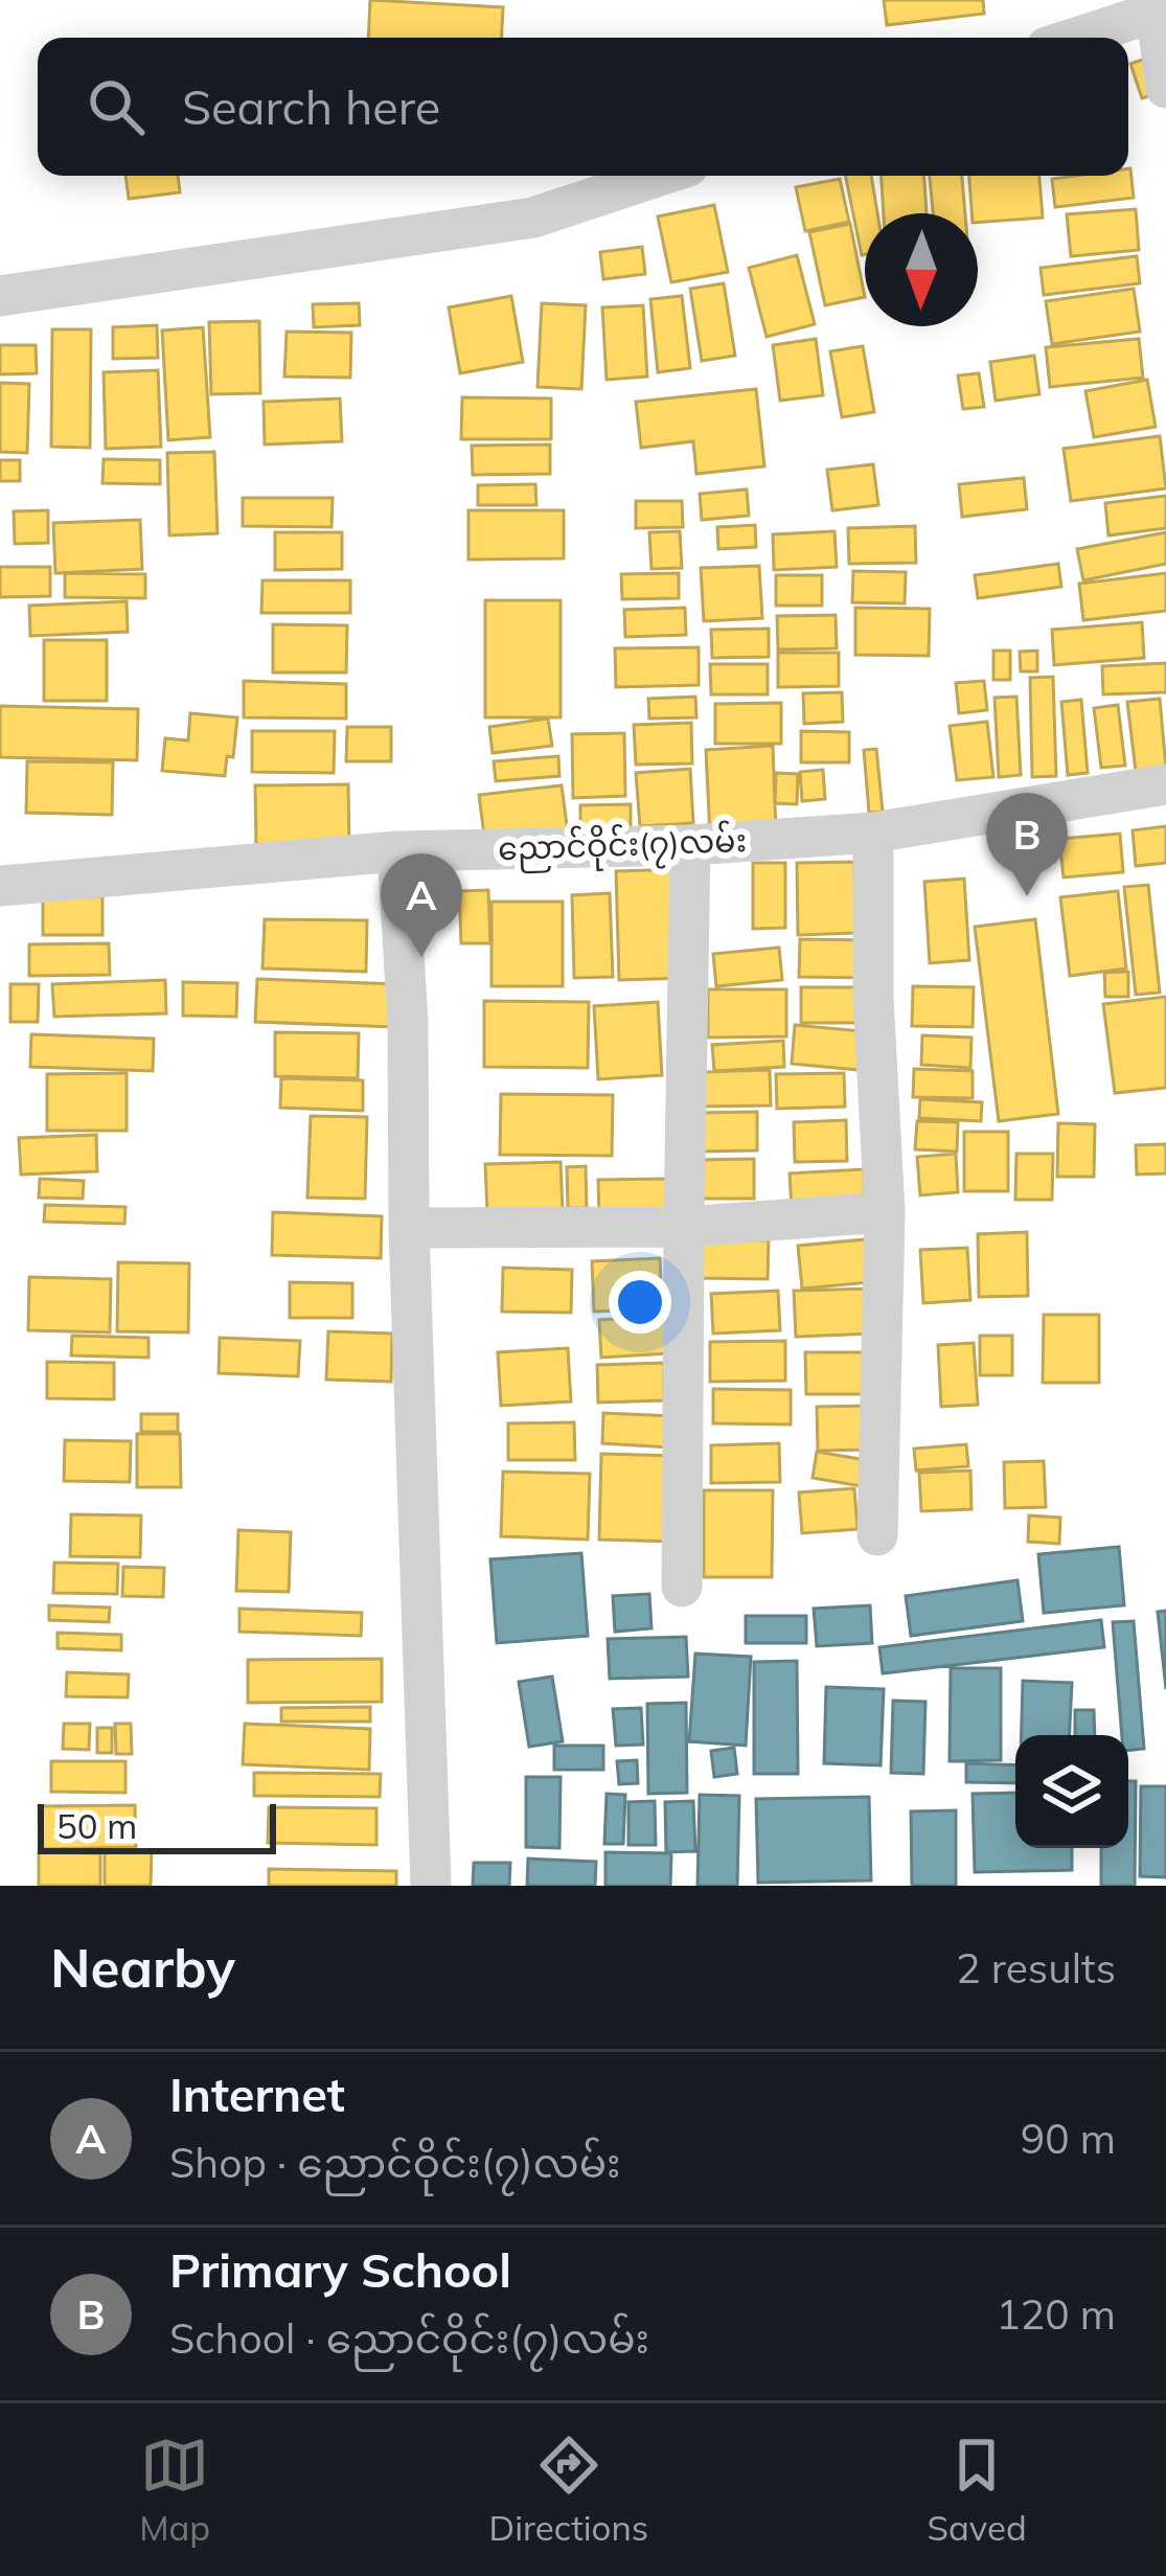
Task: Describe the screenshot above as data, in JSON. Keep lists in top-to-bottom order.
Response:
{
  "streets": {
    "street": ["ညောင်ဝိုင်း(၇)လမ်း"]
  },
  "scale_bar": "50 m",
  "north": "bottom",
  "page": {
    "search": "Search here",
    "pins": ["B", "A"],
    "scale": "50 m",
    "heading": ["Nearby", "2 results"],
    "list": [
      {
        "mark": "A",
        "name": "Internet",
        "note": "Shop · ညောင်ဝိုင်း(၇)လမ်း",
        "value": "90 m"
      },
      {
        "mark": "B",
        "name": "Primary School",
        "note": "School · ညောင်ဝိုင်း(၇)လမ်း",
        "value": "120 m"
      }
    ],
    "nav": ["Map", "Directions", "Saved"]
  }
}
